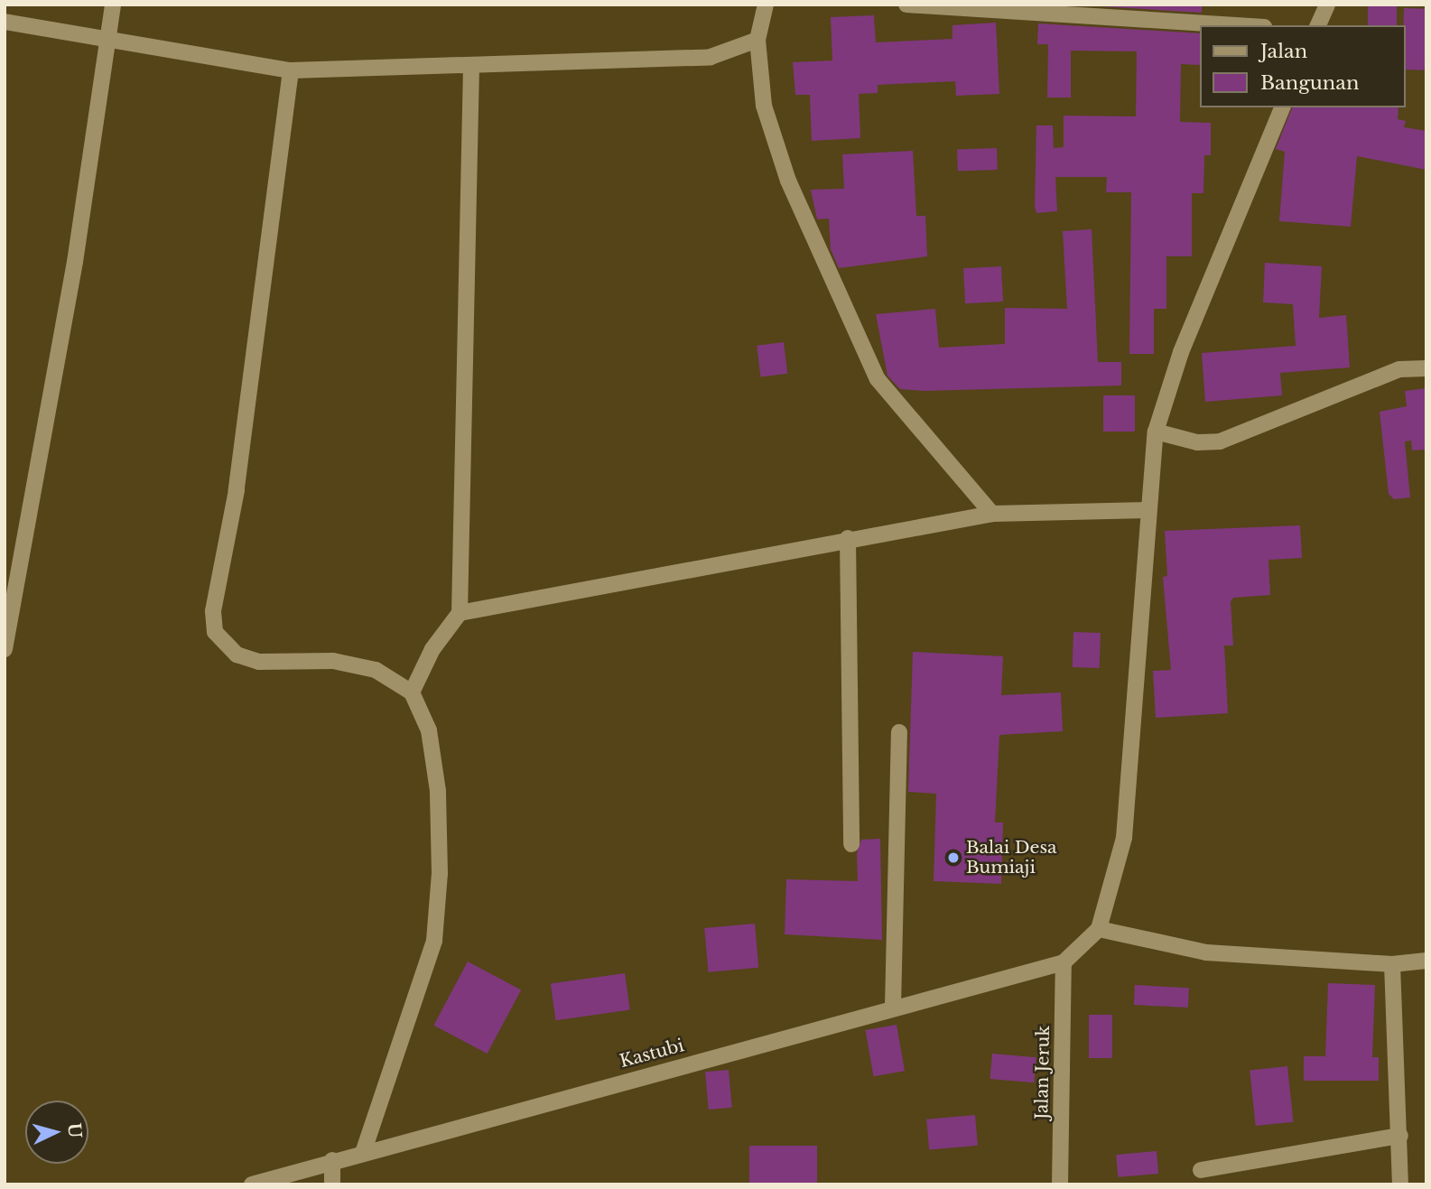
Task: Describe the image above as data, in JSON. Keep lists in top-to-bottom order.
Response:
{
  "streets": {
    "street": ["Kastubi", "Jalan Jeruk"]
  },
  "crossings": [
    ["Kastubi", "Jalan Jeruk"]
  ],
  "places": ["Balai Desa Bumiaji"],
  "legend": ["Jalan", "Bangunan"],
  "north": "right"
}
